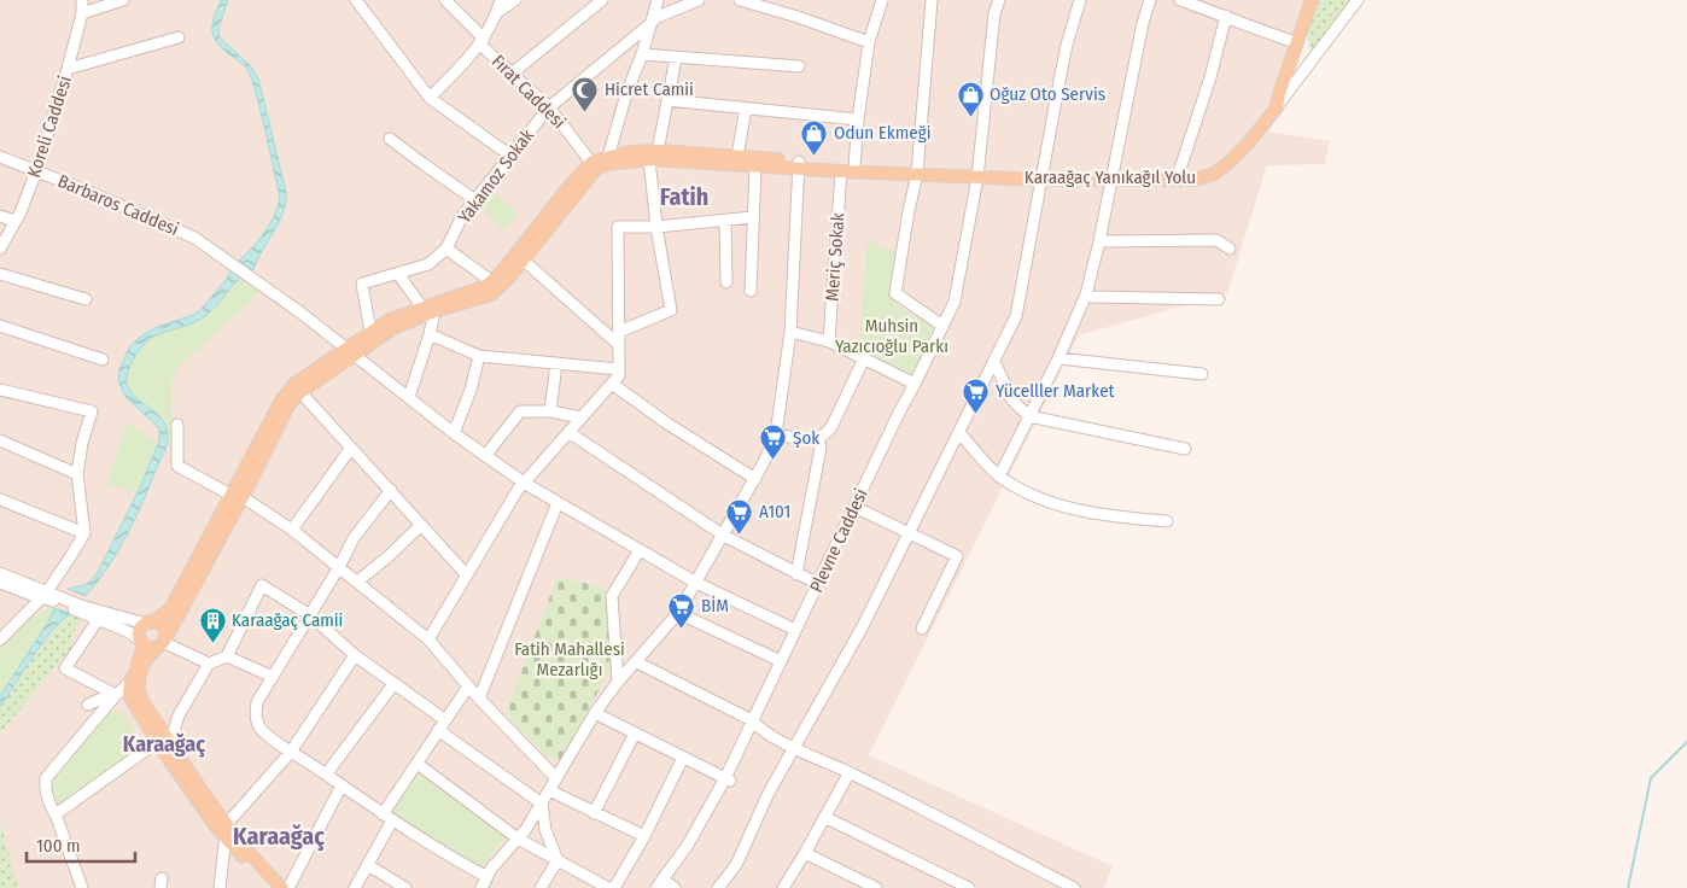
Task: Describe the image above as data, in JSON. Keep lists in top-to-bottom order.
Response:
{
  "streets": {
    "main road": ["Karaağaç Yanıkağıl Yolu"],
    "street": [
      "Fırat Caddesi",
      "Koreli Caddesi",
      "Yakamoz Sokak",
      "Barbaros Caddesi",
      "Meriç Sokak",
      "Plevne Caddesi"
    ]
  },
  "crossings": [
    ["Fırat Caddesi", "Yakamoz Sokak"],
    ["Koreli Caddesi", "Barbaros Caddesi"],
    ["Karaağaç Yanıkağıl Yolu", "Plevne Caddesi"],
    ["Barbaros Caddesi", "Plevne Caddesi"]
  ],
  "districts": ["Fatih", "Karaağaç", "Karaağaç"],
  "parks": ["Muhsin Yazıcıoğlu Parkı", "Fatih Mahallesi Mezarlığı"],
  "places": {
    "mosque": ["Hicret Camii"],
    "shop": ["Oğuz Oto Servis", "Odun Ekmeği"],
    "supermarket": [
      "Yücelller Market",
      "Şok",
      "A101",
      "BİM"
    ],
    "building": ["Karaağaç Camii"]
  },
  "scale_bar": "100 m"
}
